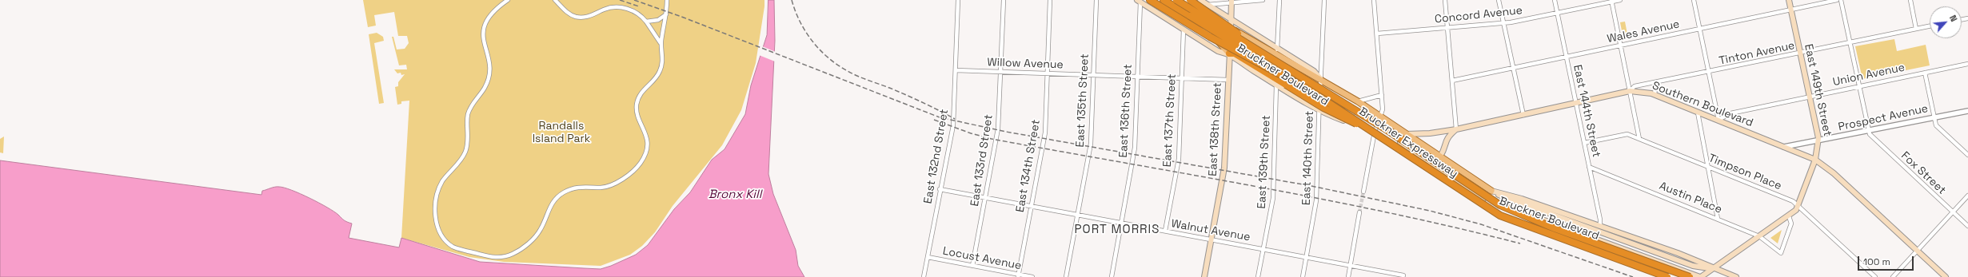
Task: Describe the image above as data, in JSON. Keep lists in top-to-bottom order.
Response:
{
  "streets": {
    "highway": ["Bruckner Expressway"],
    "main road": [
      "Bruckner Boulevard",
      "East 149th Street",
      "Southern Boulevard",
      "East 138th Street"
    ],
    "street": [
      "Concord Avenue",
      "Wales Avenue",
      "Tinton Avenue",
      "Willow Avenue",
      "Union Avenue",
      "East 135th Street",
      "East 136th Street",
      "East 144th Street",
      "Prospect Avenue",
      "East 137th Street",
      "East 132nd Street",
      "East 140th Street",
      "East 133rd Street",
      "East 139th Street",
      "East 134th Street",
      "Timpson Place",
      "Fox Street",
      "Austin Place",
      "Walnut Avenue",
      "Locust Avenue"
    ]
  },
  "crossings": [
    ["Concord Avenue", "East 144th Street"],
    ["Wales Avenue", "East 149th Street"],
    ["Wales Avenue", "East 144th Street"],
    ["Tinton Avenue", "East 149th Street"],
    ["Tinton Avenue", "Southern Boulevard"],
    ["Willow Avenue", "East 135th Street"],
    ["Willow Avenue", "East 136th Street"],
    ["Willow Avenue", "East 137th Street"],
    ["Willow Avenue", "East 138th Street"],
    ["Willow Avenue", "East 132nd Street"],
    ["Willow Avenue", "East 133rd Street"],
    ["Willow Avenue", "East 134th Street"],
    ["Bruckner Boulevard", "East 149th Street"],
    ["Bruckner Boulevard", "Southern Boulevard"],
    ["Bruckner Boulevard", "East 136th Street"],
    ["Bruckner Boulevard", "East 144th Street"],
    ["Bruckner Boulevard", "East 137th Street"],
    ["Bruckner Boulevard", "East 138th Street"],
    ["Bruckner Boulevard", "Bruckner Expressway"],
    ["Bruckner Boulevard", "East 140th Street"],
    ["Bruckner Boulevard", "East 139th Street"],
    ["Union Avenue", "East 149th Street"],
    ["Union Avenue", "Southern Boulevard"],
    ["East 149th Street", "Southern Boulevard"],
    ["East 149th Street", "Prospect Avenue"],
    ["East 149th Street", "Timpson Place"],
    ["East 149th Street", "Austin Place"],
    ["East 135th Street", "Walnut Avenue"],
    ["Southern Boulevard", "East 144th Street"],
    ["Southern Boulevard", "Prospect Avenue"],
    ["East 136th Street", "Walnut Avenue"],
    ["East 144th Street", "Timpson Place"],
    ["East 144th Street", "Austin Place"],
    ["Prospect Avenue", "Fox Street"],
    ["East 137th Street", "Walnut Avenue"],
    ["East 138th Street", "Walnut Avenue"],
    ["East 132nd Street", "Walnut Avenue"],
    ["East 132nd Street", "Locust Avenue"],
    ["East 140th Street", "Walnut Avenue"],
    ["East 133rd Street", "Walnut Avenue"],
    ["East 133rd Street", "Locust Avenue"],
    ["East 139th Street", "Walnut Avenue"],
    ["East 134th Street", "Walnut Avenue"],
    ["East 134th Street", "Locust Avenue"]
  ],
  "districts": ["PORT MORRIS"],
  "water": ["Bronx Kill"],
  "parks": ["Randalls Island Park"],
  "scale_bar": "100 m",
  "north": "top right"
}
